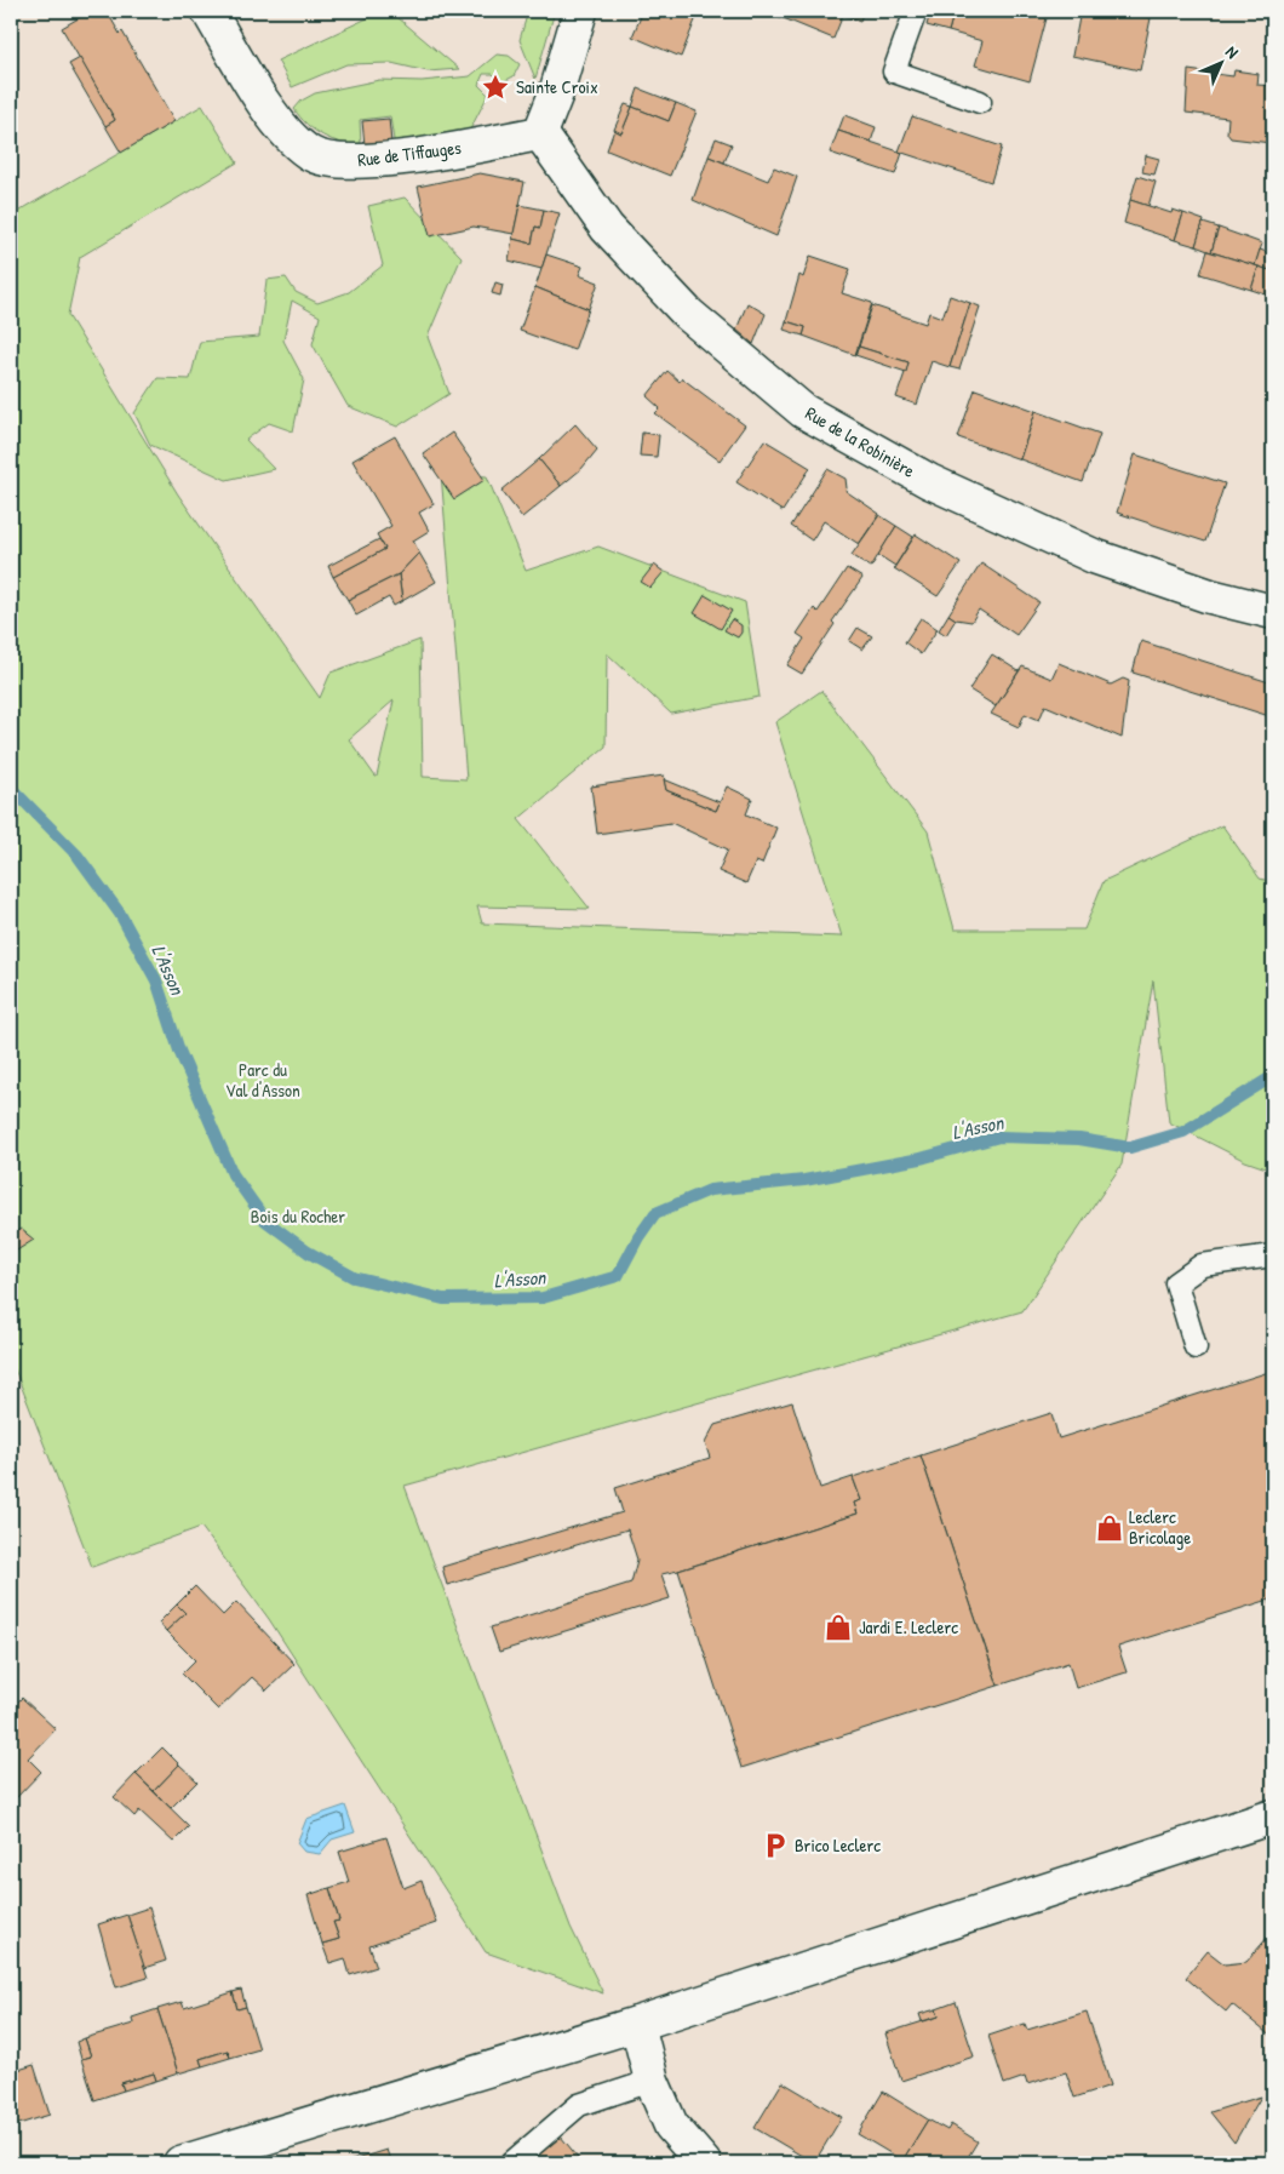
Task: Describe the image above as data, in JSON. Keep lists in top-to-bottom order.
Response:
{
  "streets": {
    "street": ["Rue de Tiffauges", "Rue de la Robinière"]
  },
  "crossings": [
    ["Rue de Tiffauges", "Rue de la Robinière"]
  ],
  "water": ["L'Asson"],
  "parks": ["Parc du Val d'Asson", "Bois du Rocher"],
  "places": {
    "place": ["Sainte Croix"],
    "shop": ["Leclerc Bricolage", "Jardi E. Leclerc"],
    "parking": ["Brico Leclerc"]
  },
  "north": "top right"
}
